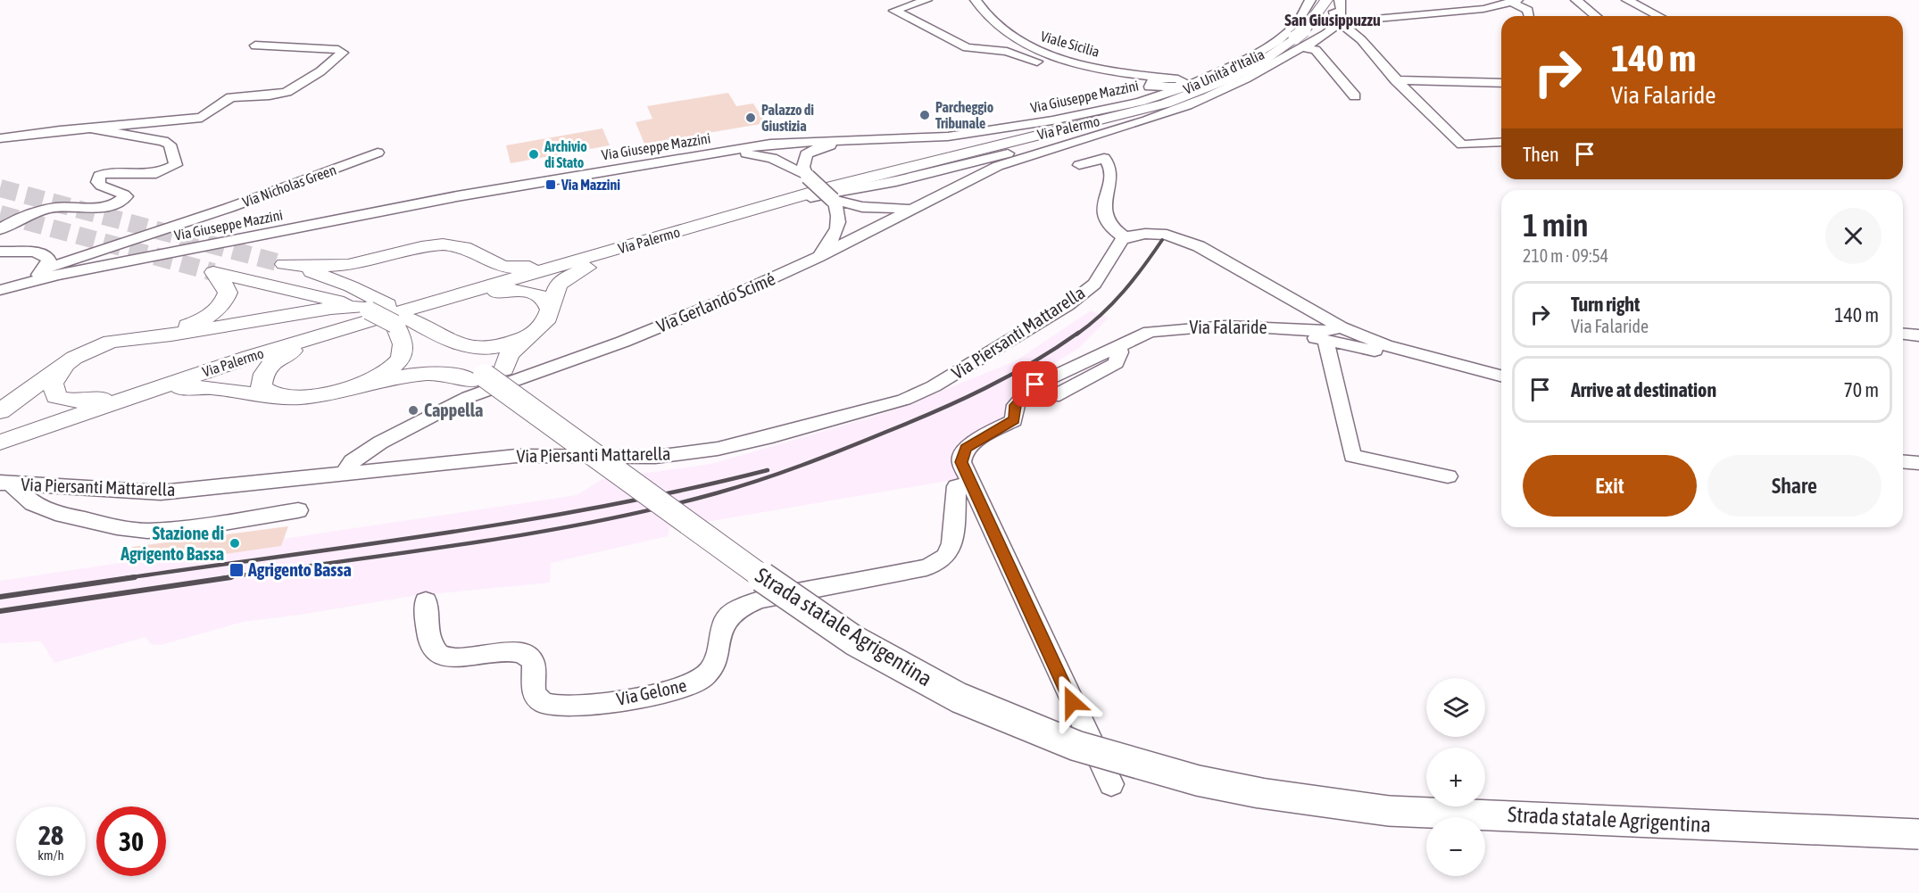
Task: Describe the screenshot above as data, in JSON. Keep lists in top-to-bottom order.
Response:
{
  "streets": {
    "main road": ["Via Palermo", "Strada statale Agrigentina"],
    "street": [
      "Viale Sicilia",
      "Via Unità d'Italia",
      "Via Giuseppe Mazzini",
      "Via Nicholas Green",
      "Via Gerlando Scimé",
      "Via Falaride",
      "Via Piersanti Mattarella",
      "Via Gelone"
    ]
  },
  "crossings": [
    ["Via Unità d'Italia", "Via Giuseppe Mazzini"],
    ["Via Unità d'Italia", "Via Palermo"],
    ["Via Unità d'Italia", "Via Gerlando Scimé"],
    ["Via Giuseppe Mazzini", "Via Palermo"],
    ["Via Gerlando Scimé", "Via Piersanti Mattarella"],
    ["Via Falaride", "Via Gelone"]
  ],
  "districts": ["San Giusippuzzu"],
  "places": {
    "other": [
      "Parcheggio Tribunale",
      "Palazzo di Giustizia",
      "Archivio di Stato",
      "Cappella",
      "Stazione di Agrigento Bassa"
    ],
    "transit": ["Via Mazzini", "Agrigento Bassa"]
  },
  "page": {
    "turn": ["140 m", "Via Falaride"],
    "then": "Then",
    "heading": ["1 min", "210 m · 09:54"],
    "list": [
      {
        "name": "Turn right",
        "note": "Via Falaride",
        "value": "140 m"
      },
      {
        "name": "Arrive at destination",
        "value": "70 m"
      }
    ],
    "buttons": ["Exit", "Share"],
    "map_buttons": ["+", "−"],
    "speed": "28 km/h",
    "limit": "30"
  }
}
